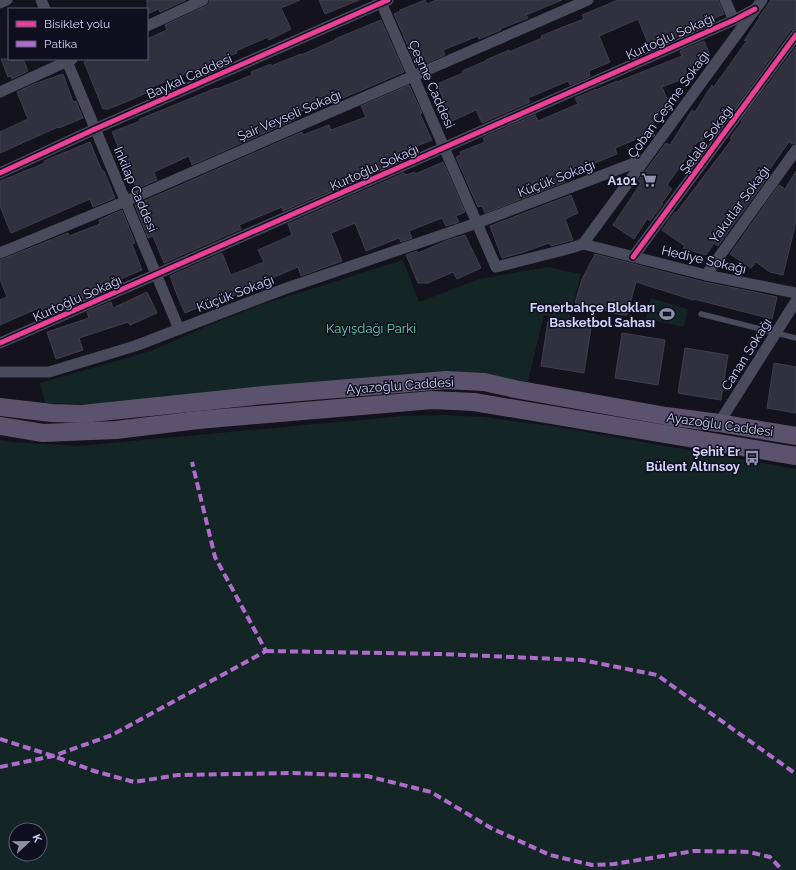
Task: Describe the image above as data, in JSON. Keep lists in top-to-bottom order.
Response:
{
  "streets": {
    "main road": ["Ayazoğlu Caddesi"],
    "street": [
      "Kurtoğlu Sokağı",
      "Baykal Caddesi",
      "Çeşme Caddesi",
      "Çoban Çeşme Sokağı",
      "Şair Veyseli Sokağı",
      "Şelale Sokağı",
      "Küçük Sokağı",
      "Inkilap Caddesi",
      "Yakutlar Sokağı",
      "Hediye Sokağı",
      "Canan Sokağı"
    ]
  },
  "crossings": [
    ["Kurtoğlu Sokağı", "Çeşme Caddesi"],
    ["Kurtoğlu Sokağı", "Çoban Çeşme Sokağı"],
    ["Kurtoğlu Sokağı", "Inkilap Caddesi"],
    ["Baykal Caddesi", "Çeşme Caddesi"],
    ["Baykal Caddesi", "Inkilap Caddesi"],
    ["Çeşme Caddesi", "Şair Veyseli Sokağı"],
    ["Çeşme Caddesi", "Küçük Sokağı"],
    ["Çoban Çeşme Sokağı", "Küçük Sokağı"],
    ["Çoban Çeşme Sokağı", "Hediye Sokağı"],
    ["Şair Veyseli Sokağı", "Inkilap Caddesi"],
    ["Şelale Sokağı", "Hediye Sokağı"],
    ["Küçük Sokağı", "Inkilap Caddesi"],
    ["Yakutlar Sokağı", "Hediye Sokağı"],
    ["Canan Sokağı", "Ayazoğlu Caddesi"]
  ],
  "parks": ["Kayışdağı Parki"],
  "places": {
    "supermarket": ["A101"],
    "sports": ["Fenerbahçe Blokları Basketbol Sahası"],
    "bus stop": ["Şehit Er Bülent Altınsoy"]
  },
  "legend": ["Bisiklet yolu", "Patika"],
  "north": "right"
}
